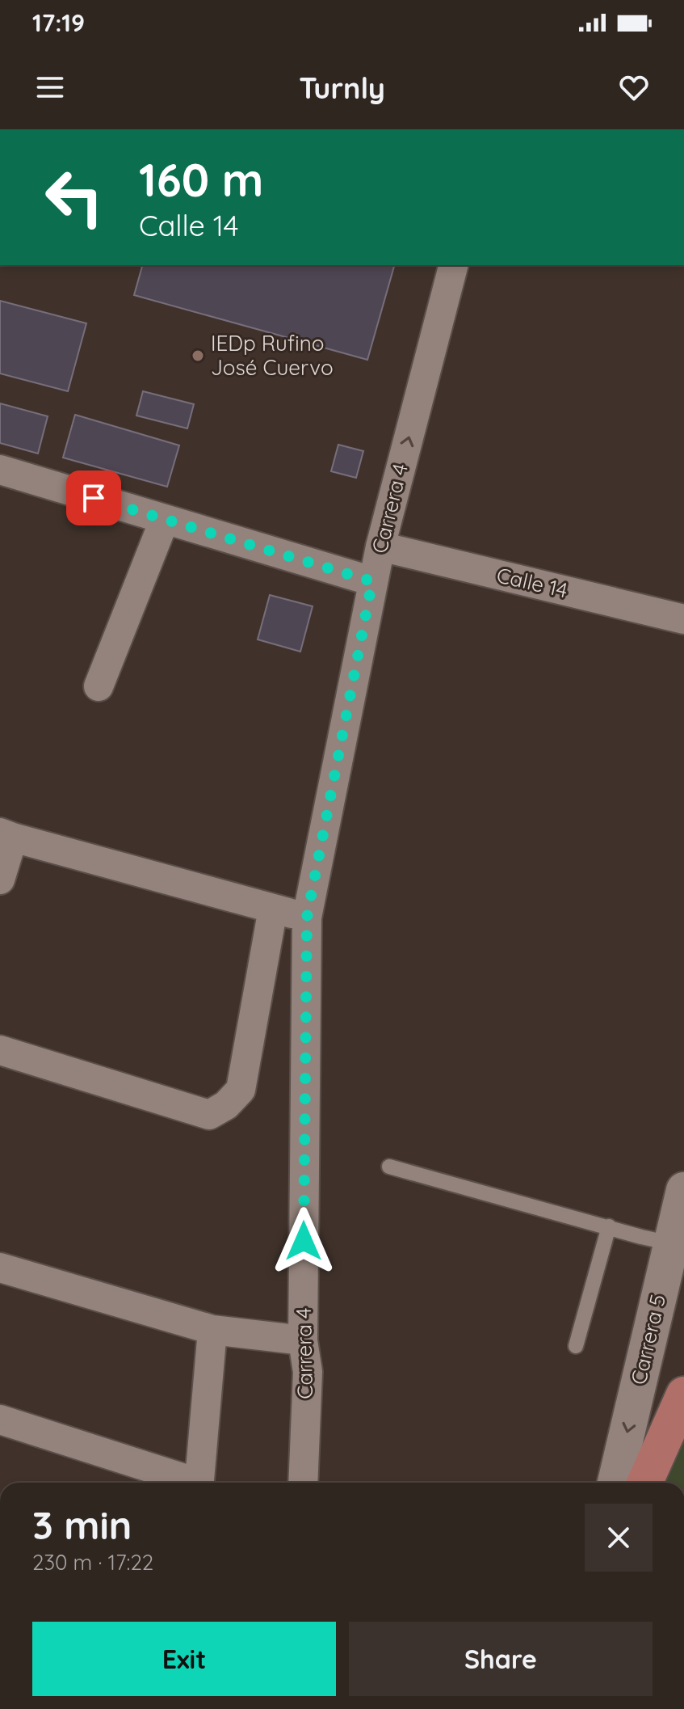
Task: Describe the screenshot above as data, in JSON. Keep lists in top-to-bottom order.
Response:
{
  "streets": {
    "street": ["Carrera 4", "Calle 14", "Carrera 5"]
  },
  "crossings": [
    ["Carrera 4", "Calle 14"]
  ],
  "one_way": ["Carrera 5"],
  "places": ["IEDp Rufino José Cuervo"],
  "page": {
    "status": "17:19",
    "header": "Turnly",
    "turn": ["160 m", "Calle 14"],
    "heading": ["3 min", "230 m · 17:22"],
    "buttons": ["Exit", "Share"]
  }
}
